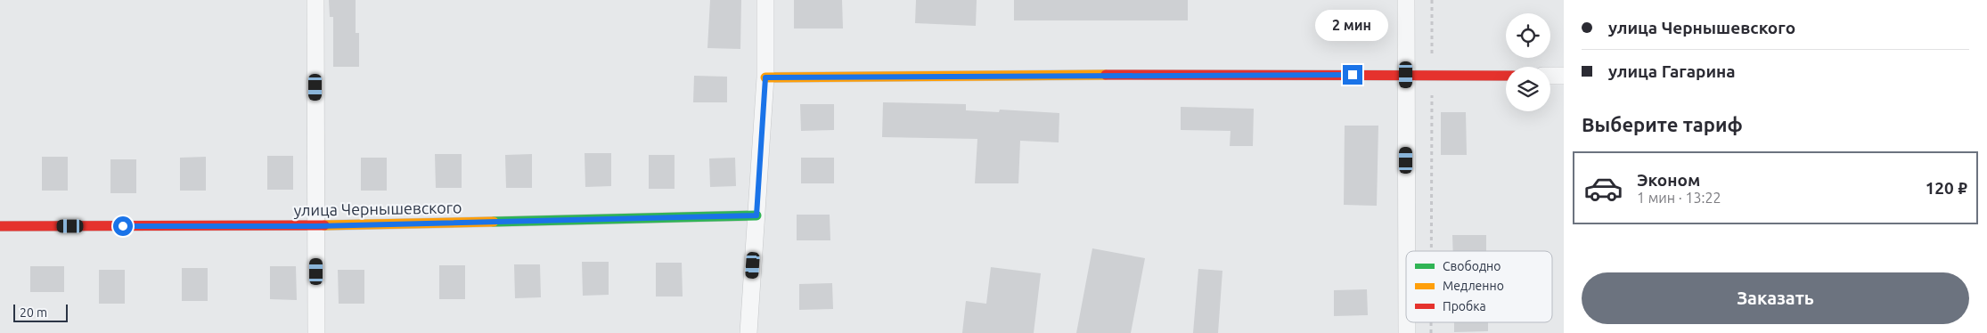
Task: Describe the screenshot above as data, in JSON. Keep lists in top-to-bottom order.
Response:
{
  "streets": {
    "street": ["улица Чернышевского"]
  },
  "legend": ["Свободно", "Медленно", "Пробка"],
  "scale_bar": "20 m",
  "page": {
    "banner": ["улица Чернышевского", "улица Гагарина"],
    "bubble": "2 мин",
    "heading": "Выберите тариф",
    "list": [
      {
        "name": "Эконом",
        "note": "1 мин · 13:22",
        "value": "120 ₽"
      }
    ],
    "buttons": "Заказать",
    "scale": "20 m"
  }
}
